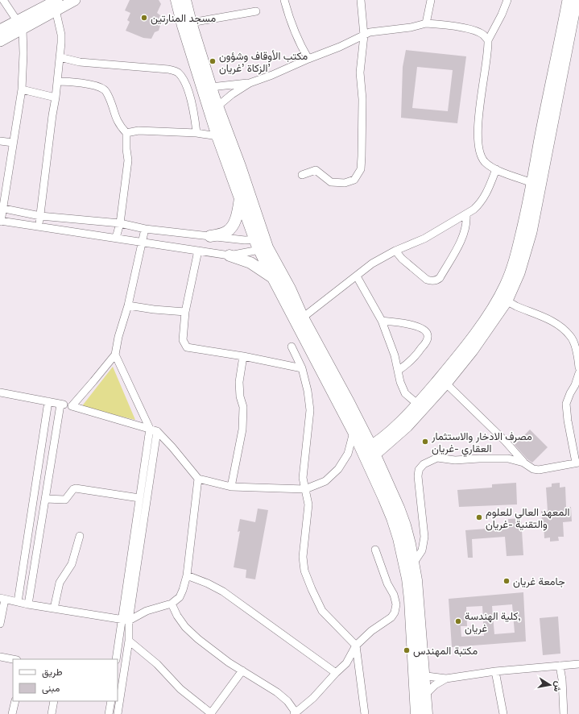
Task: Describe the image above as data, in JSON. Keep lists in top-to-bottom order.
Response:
{
  "places": [
    "مسجد المنارتين",
    "مكتب الأوقاف وشؤون الزكاة 'غريان'",
    "مصرف الادخار والاستثمار العقاري -غريان",
    "المعهد العالي للعلوم والتقنية -غريان",
    "جامعة غريان",
    "كلية الهندسة, غريان",
    "مكتبة المهندس"
  ],
  "legend": ["طريق", "مبنى"],
  "north": "right"
}
